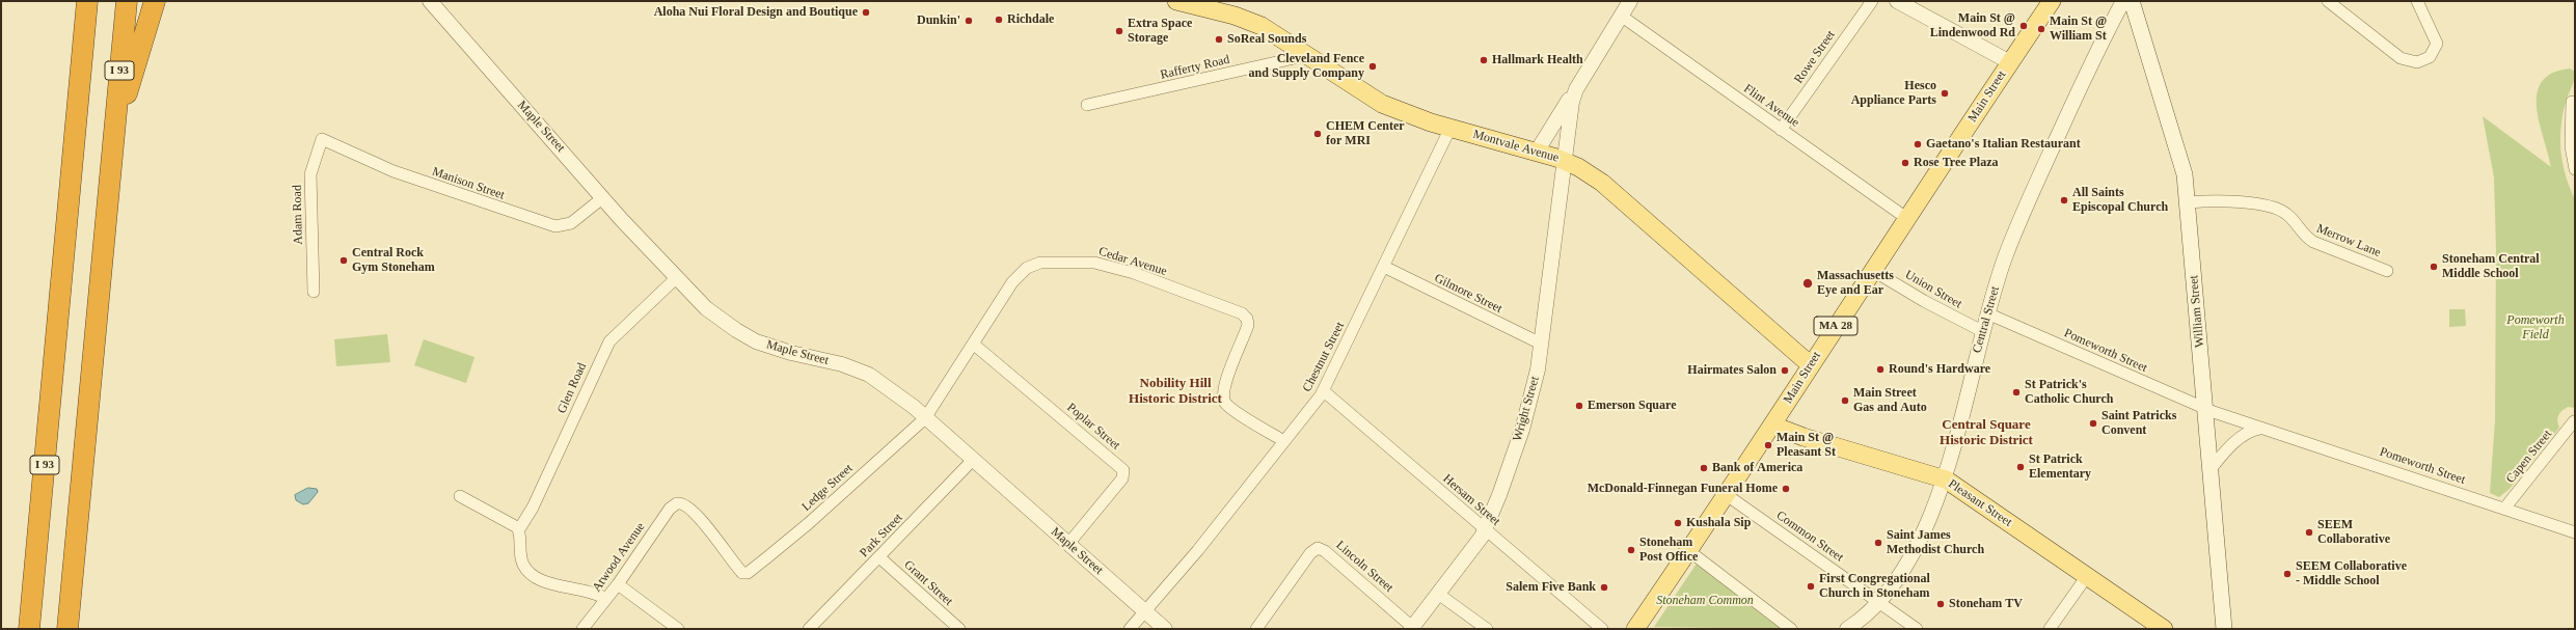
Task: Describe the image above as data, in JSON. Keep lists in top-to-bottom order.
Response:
{
  "streets": {
    "highway": ["I 93"],
    "main road": [
      "Main Street",
      "Montvale Avenue",
      "William Street",
      "MA 28",
      "Pleasant Street"
    ],
    "street": [
      "Rowe Street",
      "Rafferty Road",
      "Flint Avenue",
      "Maple Street",
      "Manison Street",
      "Adam Road",
      "Merrow Lane",
      "Cedar Avenue",
      "Union Street",
      "Gilmore Street",
      "Central Street",
      "Pomeworth Street",
      "Chestnut Street",
      "Glen Road",
      "Wright Street",
      "Poplar Street",
      "Capen Street",
      "Ledge Street",
      "Hersam Street",
      "Park Street",
      "Common Street",
      "Atwood Avenue",
      "Lincoln Street",
      "Grant Street"
    ]
  },
  "crossings": [
    ["Rowe Street", "Flint Avenue"],
    ["Rafferty Road", "Montvale Avenue"],
    ["Main Street", "Flint Avenue"],
    ["Main Street", "Montvale Avenue"],
    ["Main Street", "Union Street"],
    ["Main Street", "Pleasant Street"],
    ["Main Street", "Common Street"],
    ["Maple Street", "Manison Street"],
    ["Maple Street", "Cedar Avenue"],
    ["Maple Street", "Chestnut Street"],
    ["Maple Street", "Glen Road"],
    ["Maple Street", "Poplar Street"],
    ["Maple Street", "Ledge Street"],
    ["Maple Street", "Park Street"],
    ["Montvale Avenue", "Chestnut Street"],
    ["Montvale Avenue", "Wright Street"],
    ["Manison Street", "Adam Road"],
    ["Merrow Lane", "William Street"],
    ["Cedar Avenue", "Chestnut Street"],
    ["Cedar Avenue", "Poplar Street"],
    ["Cedar Avenue", "Ledge Street"],
    ["Union Street", "Central Street"],
    ["Gilmore Street", "Chestnut Street"],
    ["Gilmore Street", "Wright Street"],
    ["William Street", "Pomeworth Street"],
    ["Central Street", "Pomeworth Street"],
    ["Central Street", "Pleasant Street"],
    ["Central Street", "Common Street"],
    ["Pomeworth Street", "Capen Street"],
    ["Chestnut Street", "Hersam Street"],
    ["Wright Street", "Hersam Street"],
    ["Wright Street", "Lincoln Street"],
    ["Ledge Street", "Atwood Avenue"],
    ["Park Street", "Grant Street"]
  ],
  "districts": ["Nobility Hill Historic District", "Central Square Historic District"],
  "parks": ["Pomeworth Field", "Stoneham Common"],
  "places": [
    "Aloha Nui Floral Design and Boutique",
    "Richdale",
    "Dunkin'",
    "Main St @ Lindenwood Rd",
    "Main St @ William St",
    "Extra Space Storage",
    "SoReal Sounds",
    "Hallmark Health",
    "Cleveland Fence and Supply Company",
    "Hesco Appliance Parts",
    "CHEM Center for MRI",
    "Gaetano's Italian Restaurant",
    "Rose Tree Plaza",
    "All Saints Episcopal Church",
    "Central Rock Gym Stoneham",
    "Stoneham Central Middle School",
    "Massachusetts Eye and Ear",
    "Round's Hardware",
    "Hairmates Salon",
    "St Patrick's Catholic Church",
    "Main Street Gas and Auto",
    "Emerson Square",
    "Saint Patricks Convent",
    "Main St @ Pleasant St",
    "St Patrick Elementary",
    "Bank of America",
    "McDonald-Finnegan Funeral Home",
    "Kushala Sip",
    "SEEM Collaborative",
    "Saint James Methodist Church",
    "Stoneham Post Office",
    "SEEM Collaborative - Middle School",
    "First Congregational Church in Stoneham",
    "Salem Five Bank",
    "Stoneham TV"
  ]
}
